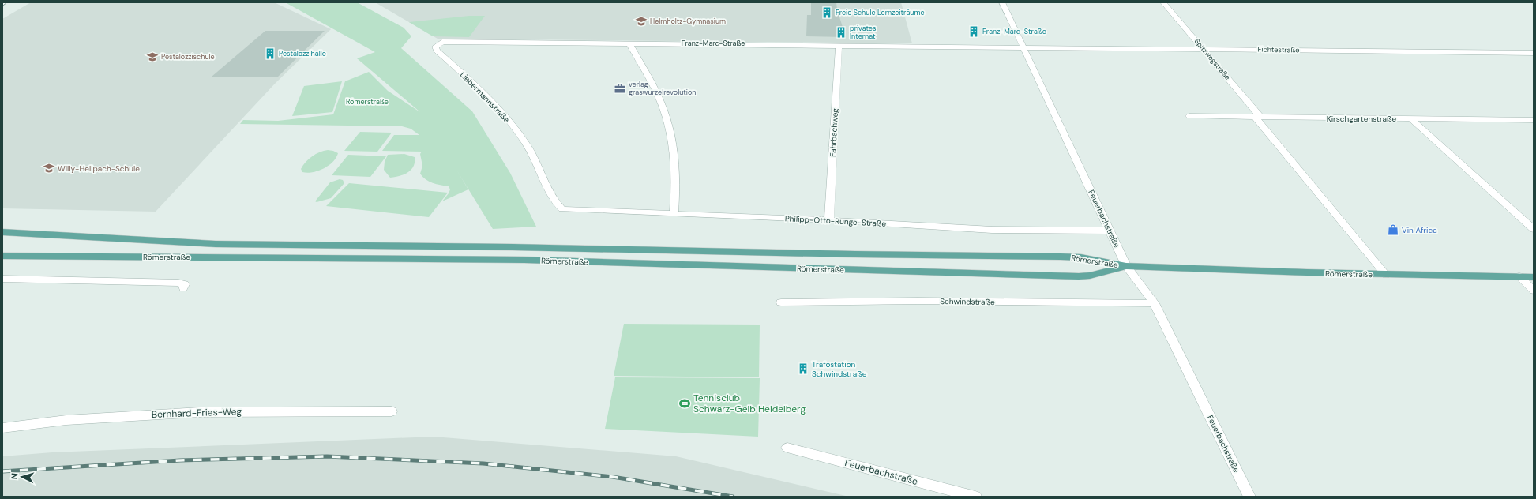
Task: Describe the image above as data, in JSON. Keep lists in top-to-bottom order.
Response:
{
  "streets": {
    "main road": ["Römerstraße"],
    "street": [
      "Franz-Marc-Straße",
      "Fichtestraße",
      "Spitzwegstraße",
      "Liebermannstraße",
      "Kirschgartenstraße",
      "Fahrbachweg",
      "Feuerbachstraße",
      "Philipp-Otto-Runge-Straße",
      "Schwindstraße",
      "Bernhard-Fries-Weg"
    ]
  },
  "crossings": [
    ["Franz-Marc-Straße", "Fichtestraße"],
    ["Franz-Marc-Straße", "Liebermannstraße"],
    ["Franz-Marc-Straße", "Fahrbachweg"],
    ["Franz-Marc-Straße", "Feuerbachstraße"],
    ["Fichtestraße", "Spitzwegstraße"],
    ["Fichtestraße", "Feuerbachstraße"],
    ["Spitzwegstraße", "Kirschgartenstraße"],
    ["Spitzwegstraße", "Römerstraße"],
    ["Liebermannstraße", "Philipp-Otto-Runge-Straße"],
    ["Fahrbachweg", "Philipp-Otto-Runge-Straße"],
    ["Feuerbachstraße", "Philipp-Otto-Runge-Straße"],
    ["Feuerbachstraße", "Römerstraße"],
    ["Feuerbachstraße", "Schwindstraße"]
  ],
  "parks": ["Römerstraße"],
  "places": {
    "building": [
      "Freie Schule Lernzeiträume",
      "Franz-Marc-Straße",
      "privates Internat",
      "Pestalozzihalle",
      "Trafostation Schwindstraße"
    ],
    "school or university": ["Helmholtz-Gymnasium", "Pestalozzischule", "Willy-Hellpach-Schule"],
    "office": ["verlag graswurzelrevolution"],
    "shop": ["Vin Africa"],
    "sports": ["Tennisclub Schwarz-Gelb Heidelberg"]
  },
  "north": "left"
}
